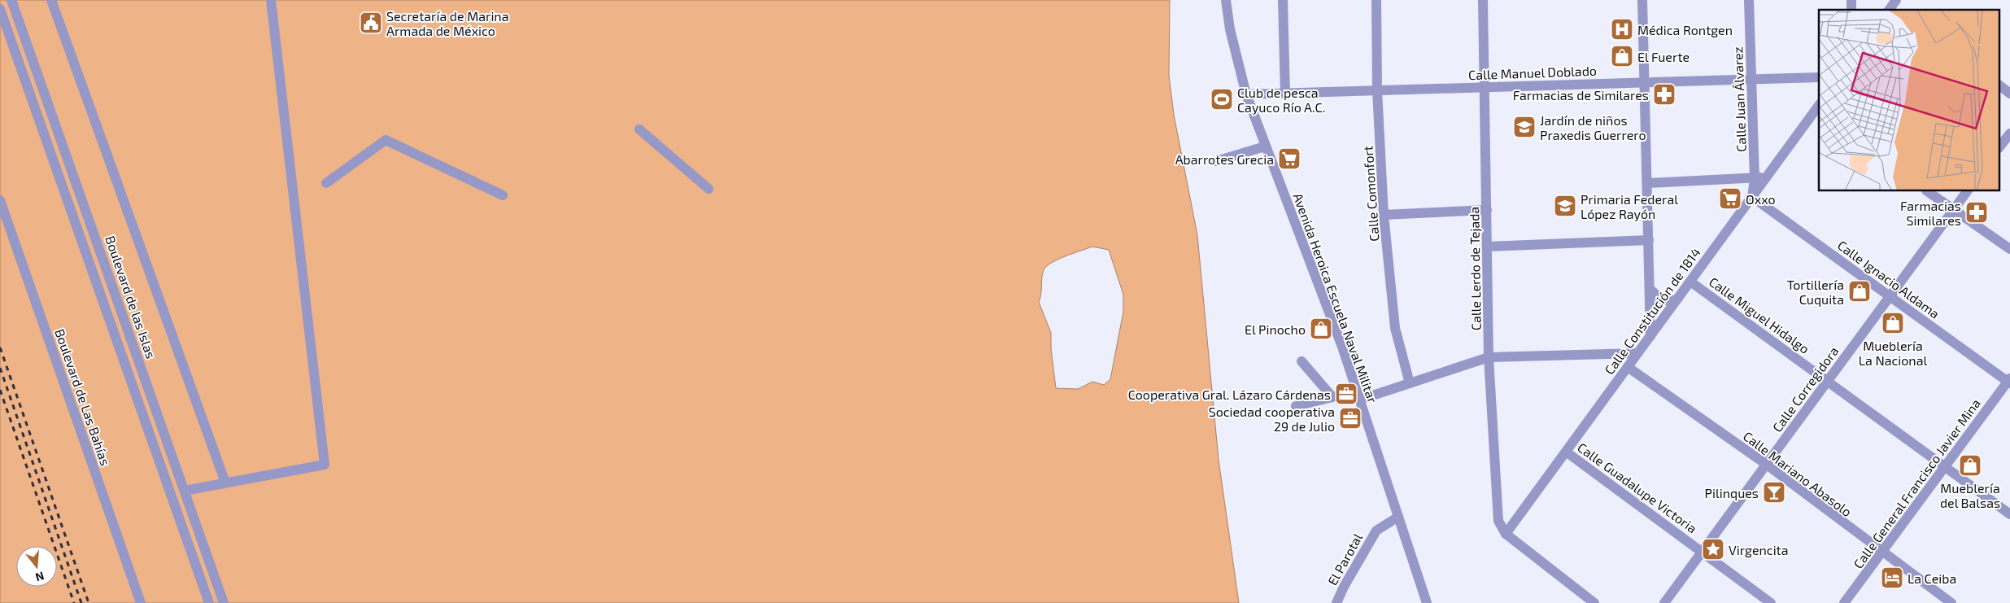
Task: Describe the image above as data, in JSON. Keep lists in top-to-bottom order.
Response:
{
  "streets": {
    "street": [
      "Calle Manuel Doblado",
      "Calle Juan Álvarez",
      "Calle Comonfort",
      "Calle Lerdo de Tejada",
      "Calle Ignacio Aldama",
      "Boulevard de las Islas",
      "Avenida Heroica Escuela Naval Militar",
      "Calle Constitución de 1814",
      "Calle Miguel Hidalgo",
      "Calle Corregidora",
      "Boulevard de Las Bahías",
      "Calle Mariano Abasolo",
      "Calle General Francisco Javier Mina",
      "Calle Guadalupe Victoria",
      "El Parotal"
    ]
  },
  "crossings": [
    ["Calle Manuel Doblado", "Calle Juan Álvarez"],
    ["Calle Manuel Doblado", "Calle Comonfort"],
    ["Calle Manuel Doblado", "Calle Lerdo de Tejada"],
    ["Calle Manuel Doblado", "Avenida Heroica Escuela Naval Militar"],
    ["Calle Juan Álvarez", "Calle Ignacio Aldama"],
    ["Calle Juan Álvarez", "Calle Constitución de 1814"],
    ["Calle Lerdo de Tejada", "Calle Constitución de 1814"],
    ["Calle Ignacio Aldama", "Calle Constitución de 1814"],
    ["Calle Ignacio Aldama", "Calle Corregidora"],
    ["Calle Ignacio Aldama", "Calle General Francisco Javier Mina"],
    ["Avenida Heroica Escuela Naval Militar", "El Parotal"],
    ["Calle Constitución de 1814", "Calle Miguel Hidalgo"],
    ["Calle Constitución de 1814", "Calle Mariano Abasolo"],
    ["Calle Constitución de 1814", "Calle Guadalupe Victoria"],
    ["Calle Miguel Hidalgo", "Calle Corregidora"],
    ["Calle Miguel Hidalgo", "Calle General Francisco Javier Mina"],
    ["Calle Corregidora", "Calle Mariano Abasolo"],
    ["Calle Corregidora", "Calle Guadalupe Victoria"],
    ["Calle Mariano Abasolo", "Calle General Francisco Javier Mina"]
  ],
  "places": {
    "public building": ["Secretaría de Marina Armada de México"],
    "hospital": ["Médica Rontgen"],
    "shop": [
      "El Fuerte",
      "Tortillería Cuquita",
      "Mueblería La Nacional",
      "El Pinocho",
      "Mueblería del Balsas"
    ],
    "pharmacy": ["Farmacias de Similares", "Farmacias Similares"],
    "sports": ["Club de pesca Cayuco Río A.C."],
    "school or university": ["Jardín de niños Praxedis Guerrero", "Primaria Federal López Rayón"],
    "supermarket": ["Abarrotes Grecia", "Oxxo"],
    "office": ["Cooperativa Gral. Lázaro Cárdenas", "Sociedad cooperativa 29 de Julio"],
    "bar": ["Pilinques"],
    "place": ["Virgencita"],
    "hotel": ["La Ceiba"]
  },
  "north": "bottom"
}
